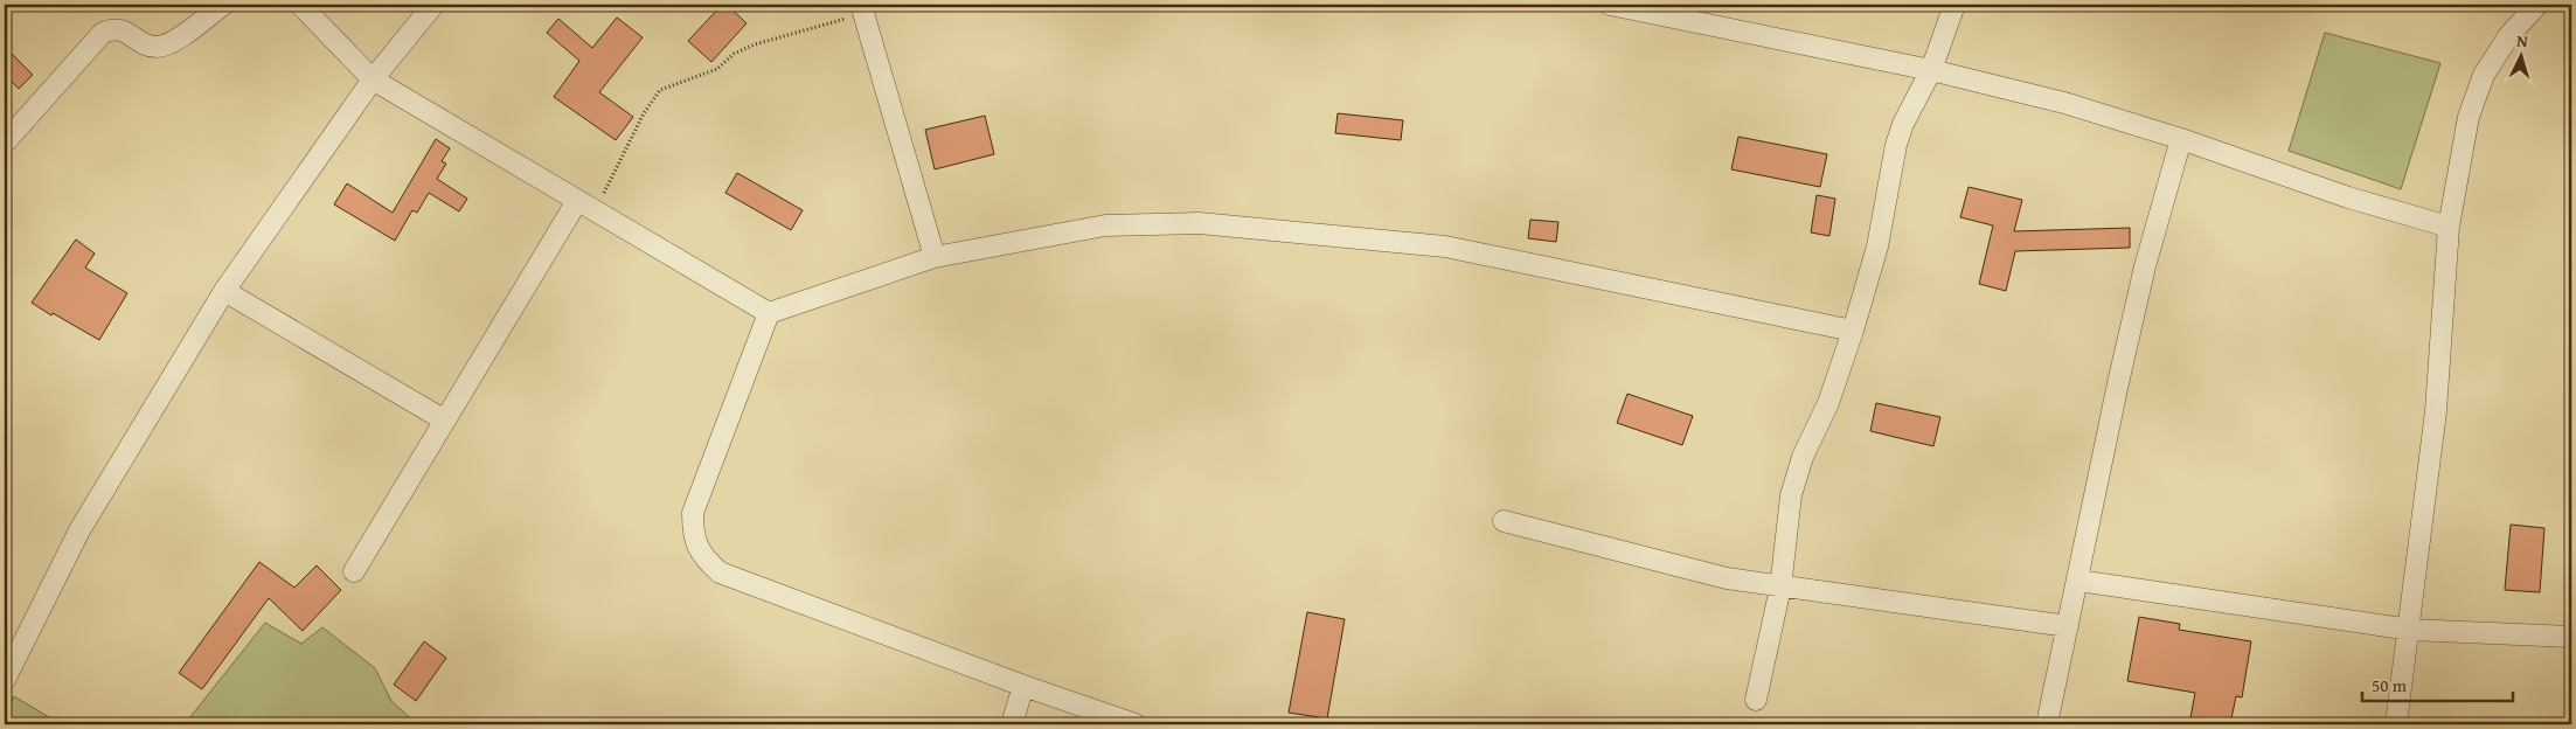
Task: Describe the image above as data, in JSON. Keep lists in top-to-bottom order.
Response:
{
  "scale_bar": "50 m",
  "north": "top"
}
